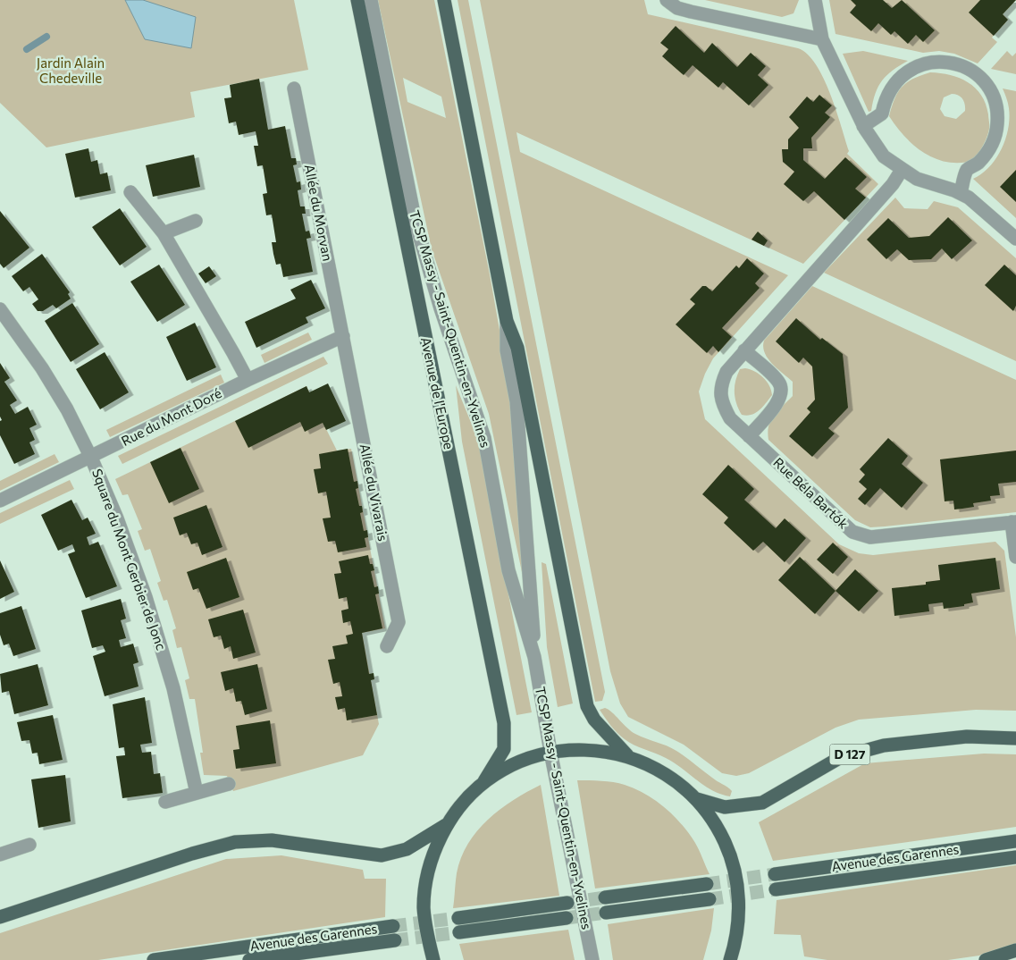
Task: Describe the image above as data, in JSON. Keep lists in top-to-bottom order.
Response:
{
  "streets": {
    "main road": ["Avenue de l'Europe", "D 127", "Avenue des Garennes"],
    "street": [
      "Allée du Morvan",
      "TCSP Massy - Saint-Quentin-en-Yvelines",
      "Rue du Mont Doré",
      "Allée du Vivarais",
      "Rue Béla Bartók",
      "Square du Mont Gerbier de Jonc"
    ]
  },
  "crossings": [
    ["Allée du Morvan", "Rue du Mont Doré"],
    ["Allée du Morvan", "Allée du Vivarais"],
    ["Rue du Mont Doré", "Allée du Vivarais"],
    ["Rue du Mont Doré", "Square du Mont Gerbier de Jonc"]
  ],
  "parks": ["Jardin Alain Chedeville"]
}
